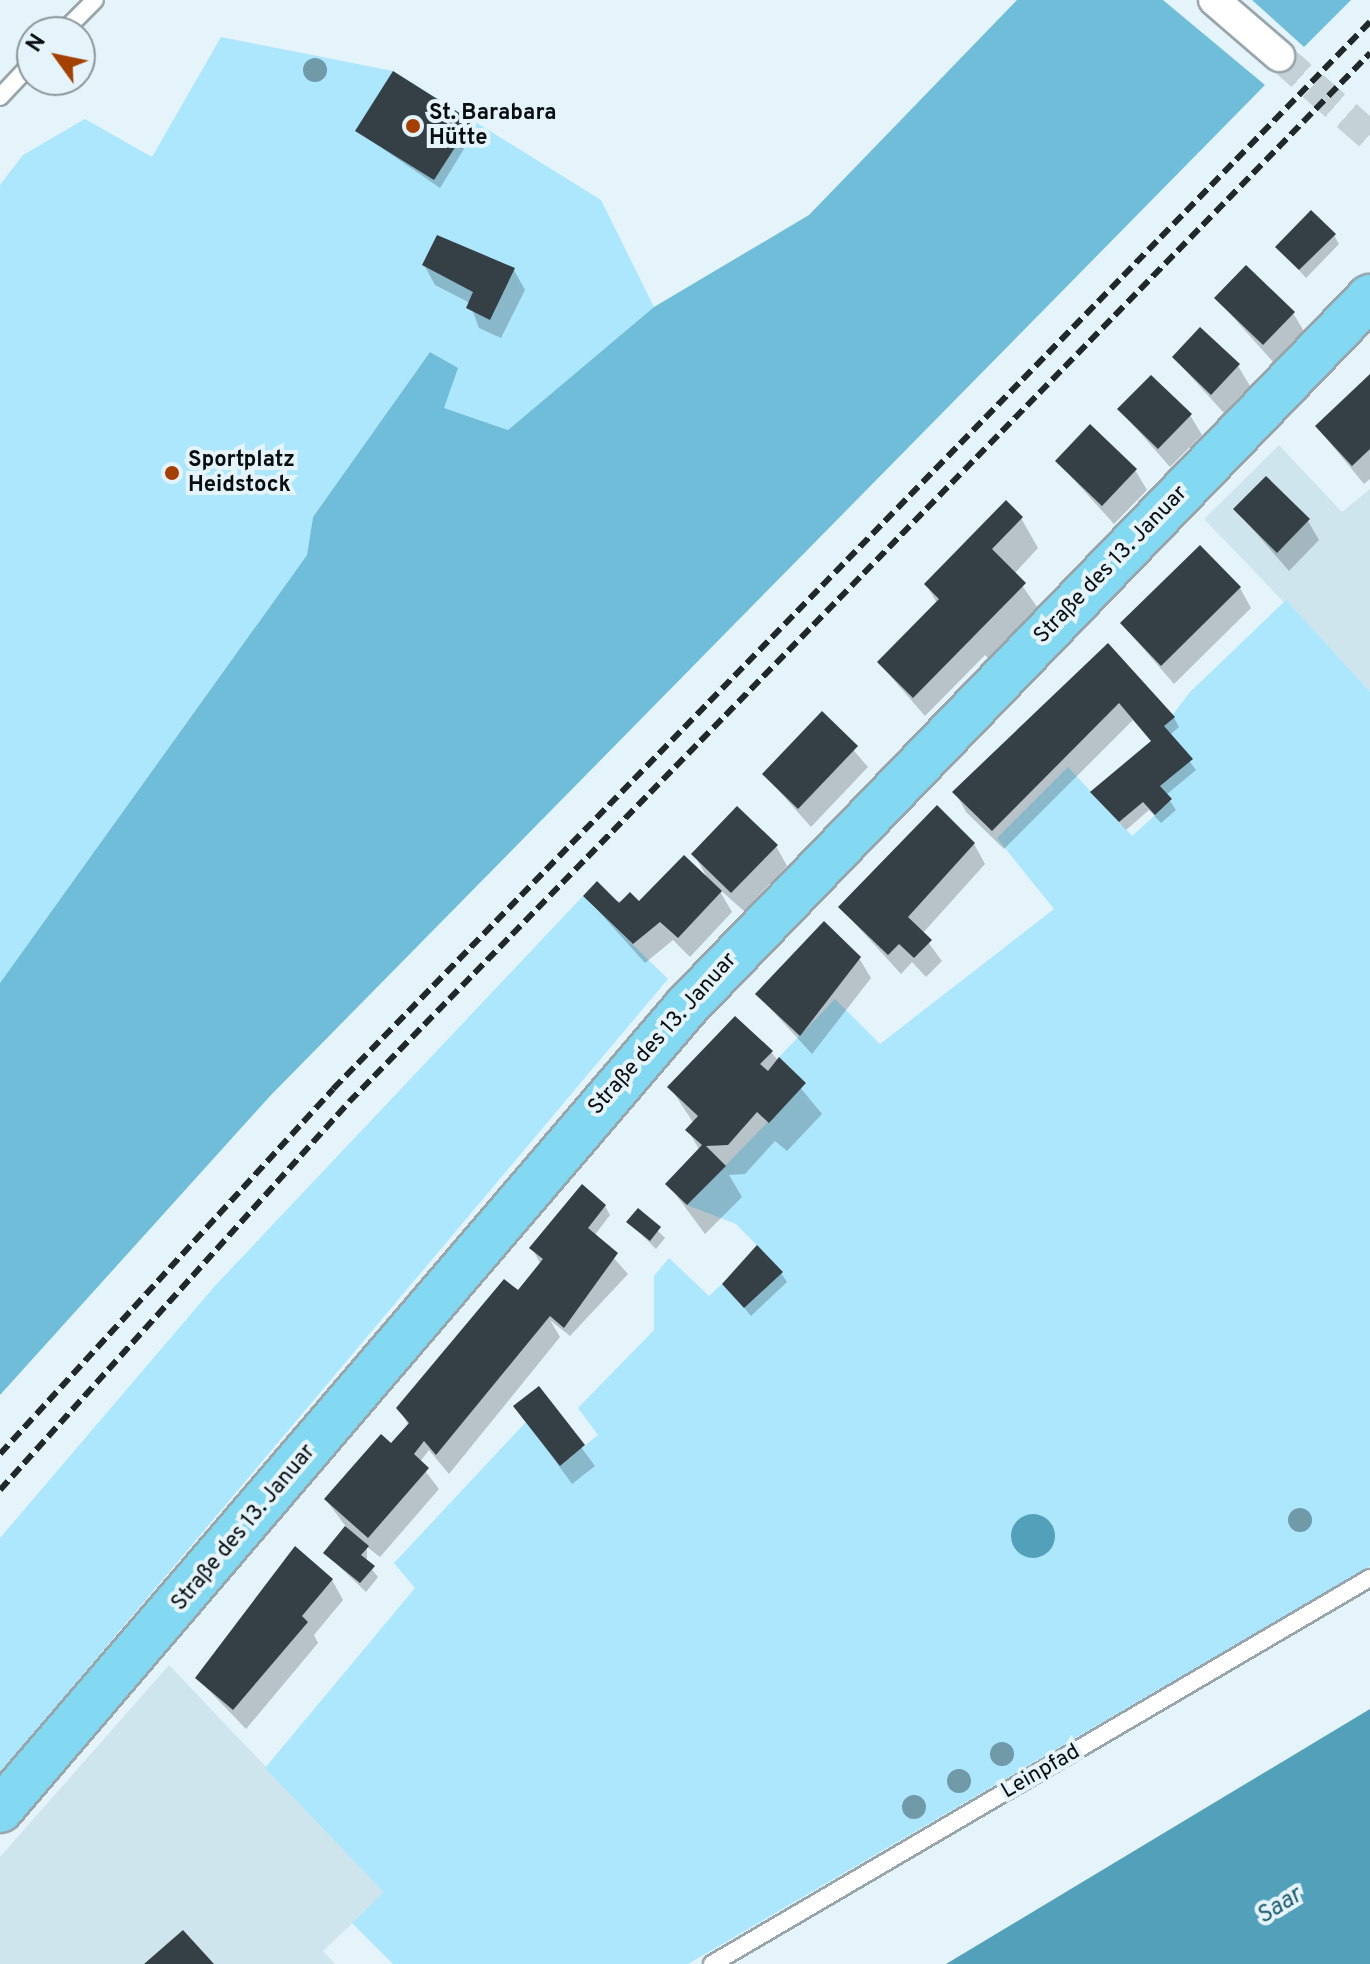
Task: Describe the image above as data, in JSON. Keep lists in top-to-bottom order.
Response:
{
  "streets": {
    "main road": ["Straße des 13. Januar"],
    "lane": ["Leinpfad"]
  },
  "water": ["Saar"],
  "places": ["St. Barabara Hütte", "Sportplatz Heidstock"],
  "north": "top left"
}
